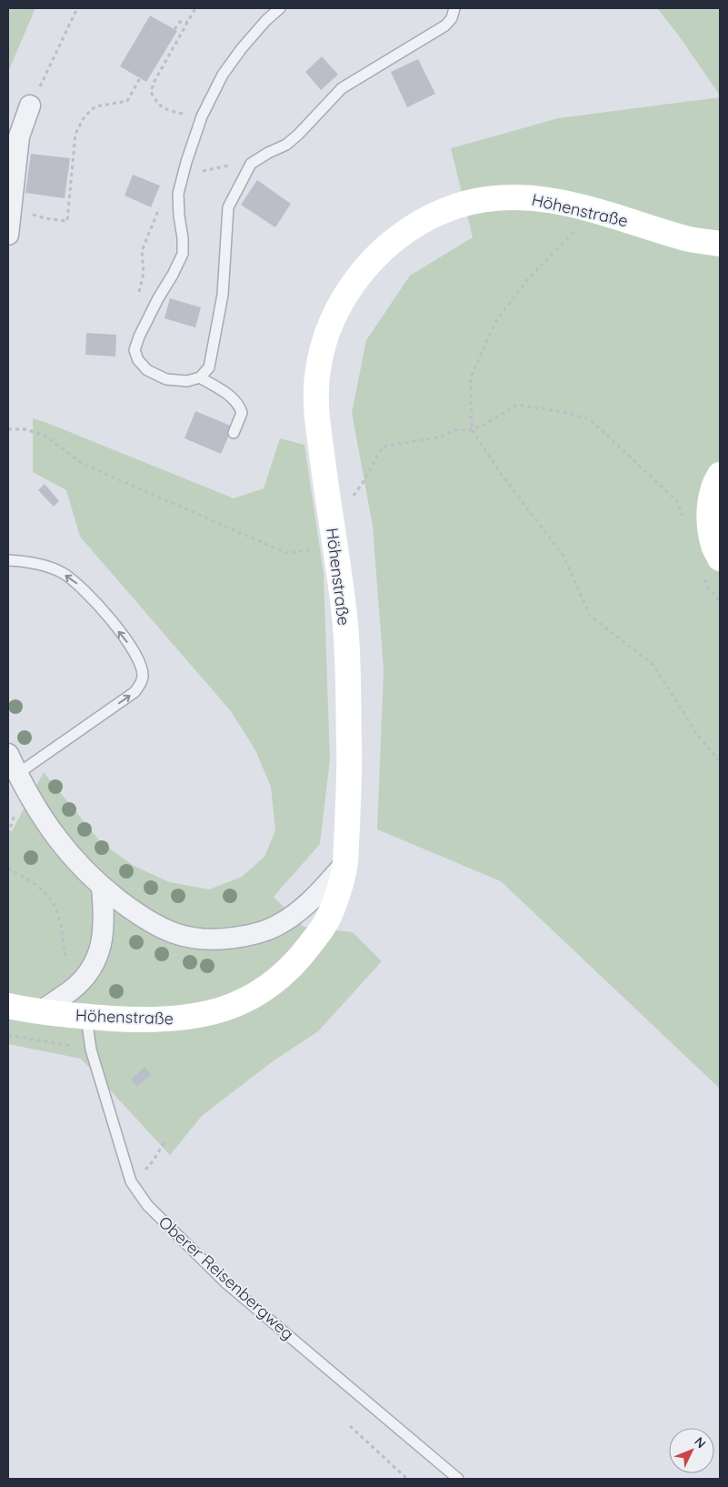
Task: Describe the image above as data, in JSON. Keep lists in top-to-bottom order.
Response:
{
  "streets": {
    "street": ["Höhenstraße"],
    "lane": ["Oberer Reisenbergweg"]
  },
  "crossings": [
    ["Höhenstraße", "Oberer Reisenbergweg"]
  ],
  "north": "top right"
}
